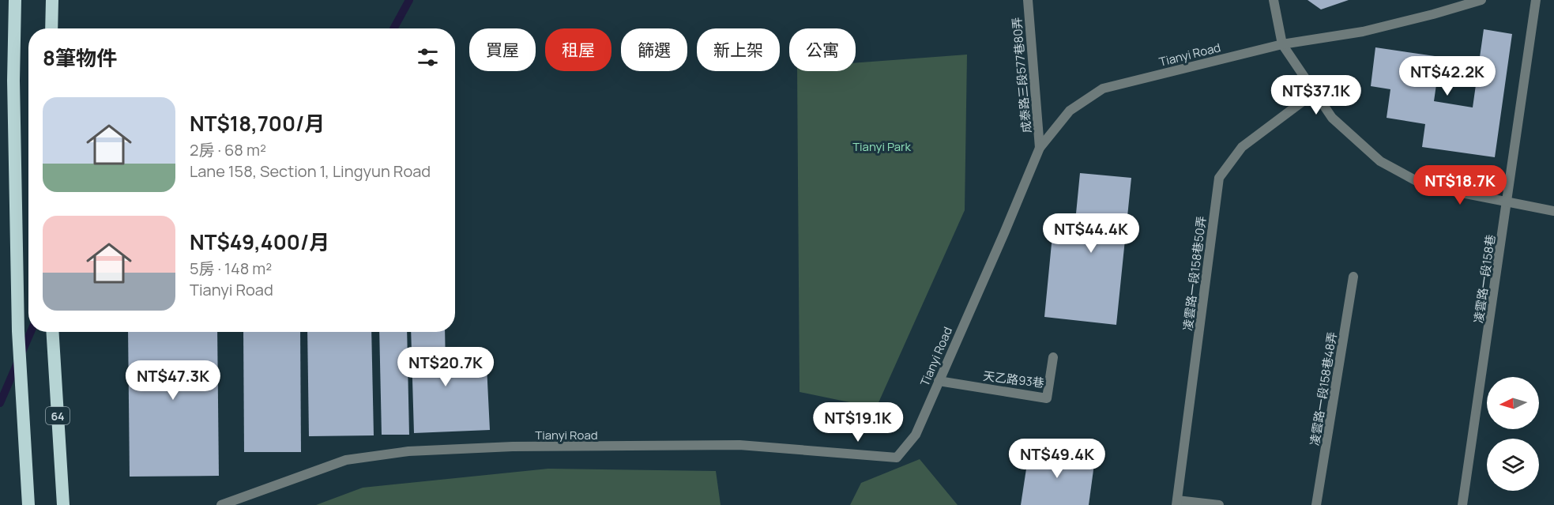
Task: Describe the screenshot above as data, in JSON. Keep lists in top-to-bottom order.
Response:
{
  "streets": {
    "highway": ["64"],
    "street": [
      "Tianyi Road",
      "成泰路三段577巷80弄",
      "凌雲路一段158巷50弄",
      "凌雲路一段158巷",
      "天乙路93巷",
      "凌雲路一段158巷48弄"
    ]
  },
  "crossings": [
    ["Tianyi Road", "成泰路三段577巷80弄"],
    ["Tianyi Road", "天乙路93巷"]
  ],
  "parks": ["Tianyi Park"],
  "north": "left",
  "page": {
    "chip": [
      "買屋",
      "租屋",
      "篩選",
      "新上架",
      "公寓"
    ],
    "heading": "8筆物件",
    "price": [
      "NT$42.2K",
      "NT$37.1K",
      "NT$18.7K",
      "NT$44.4K",
      "NT$20.7K",
      "NT$47.3K",
      "NT$19.1K",
      "NT$49.4K"
    ],
    "list": [
      {
        "name": "NT$18,700/月",
        "note": "2房 · 68 m² · Lane 158, Section 1, Lingyun Road"
      },
      {
        "name": "NT$49,400/月",
        "note": "5房 · 148 m² · Tianyi Road"
      }
    ]
  }
}
